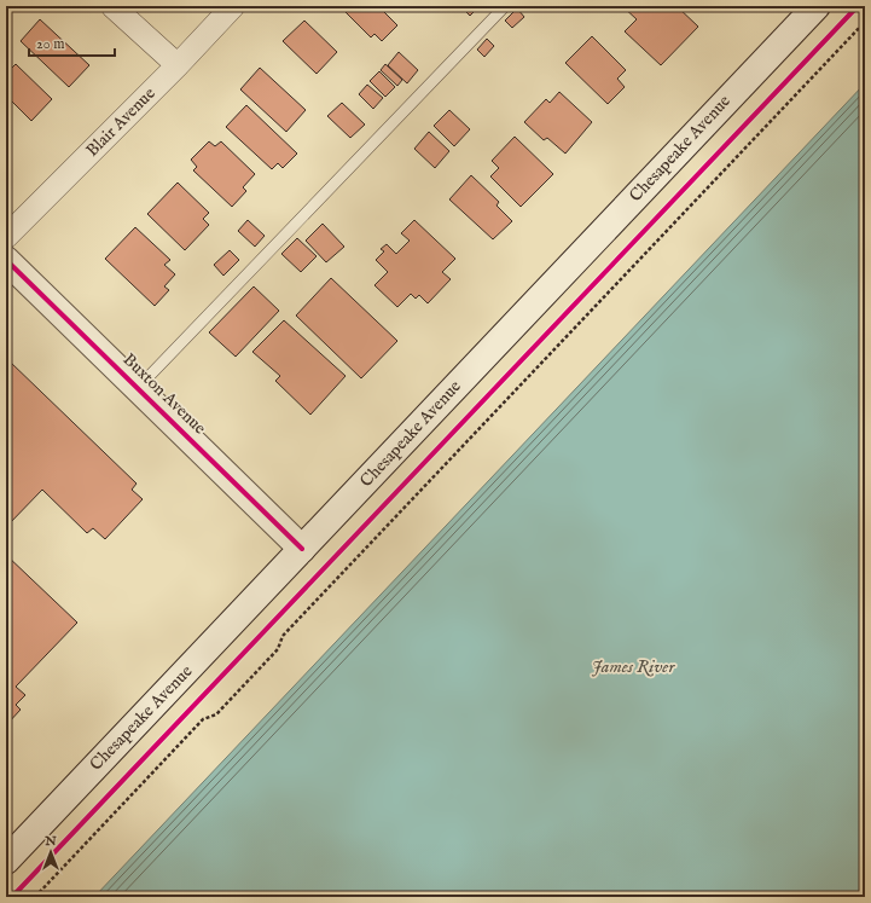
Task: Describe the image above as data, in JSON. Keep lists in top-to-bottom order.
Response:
{
  "streets": {
    "main road": ["Chesapeake Avenue", "Buxton Avenue"],
    "street": ["Blair Avenue"]
  },
  "crossings": [
    ["Chesapeake Avenue", "Buxton Avenue"]
  ],
  "water": ["James River"],
  "scale_bar": "20 m",
  "north": "top"
}
